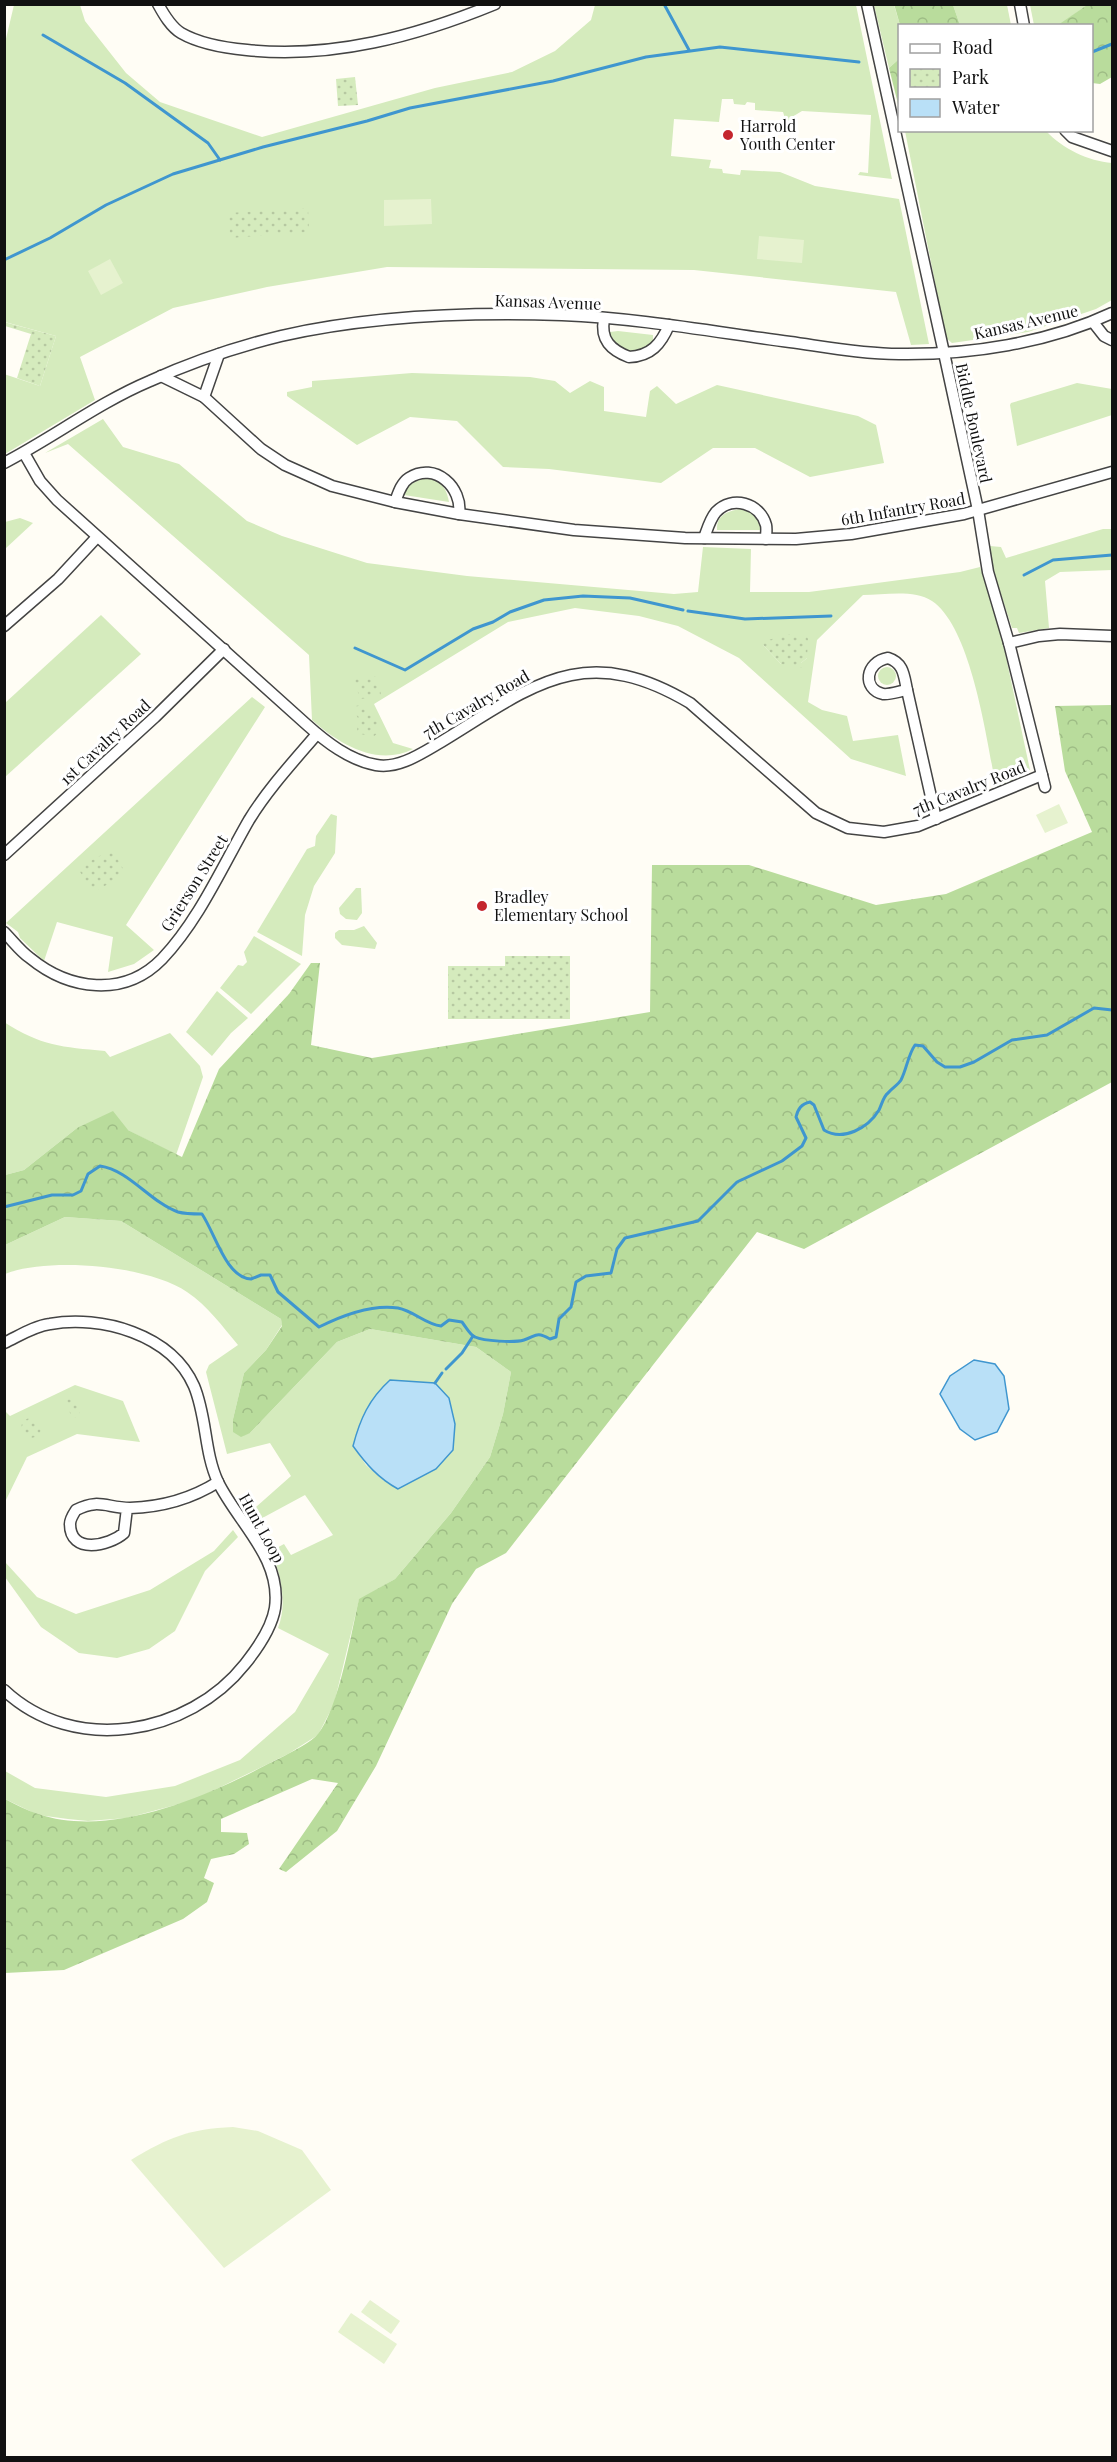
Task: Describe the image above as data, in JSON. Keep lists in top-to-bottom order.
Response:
{
  "streets": {
    "street": [
      "Kansas Avenue",
      "Biddle Boulevard",
      "6th Infantry Road",
      "7th Cavalry Road",
      "1st Cavalry Road",
      "Grierson Street",
      "Hunt Loop"
    ]
  },
  "crossings": [
    ["Kansas Avenue", "Biddle Boulevard"],
    ["Kansas Avenue", "6th Infantry Road"],
    ["Kansas Avenue", "7th Cavalry Road"],
    ["Biddle Boulevard", "6th Infantry Road"],
    ["Biddle Boulevard", "7th Cavalry Road"],
    ["7th Cavalry Road", "1st Cavalry Road"],
    ["7th Cavalry Road", "Grierson Street"]
  ],
  "places": ["Harrold Youth Center", "Bradley Elementary School"],
  "legend": ["Road", "Park", "Water"]
}
